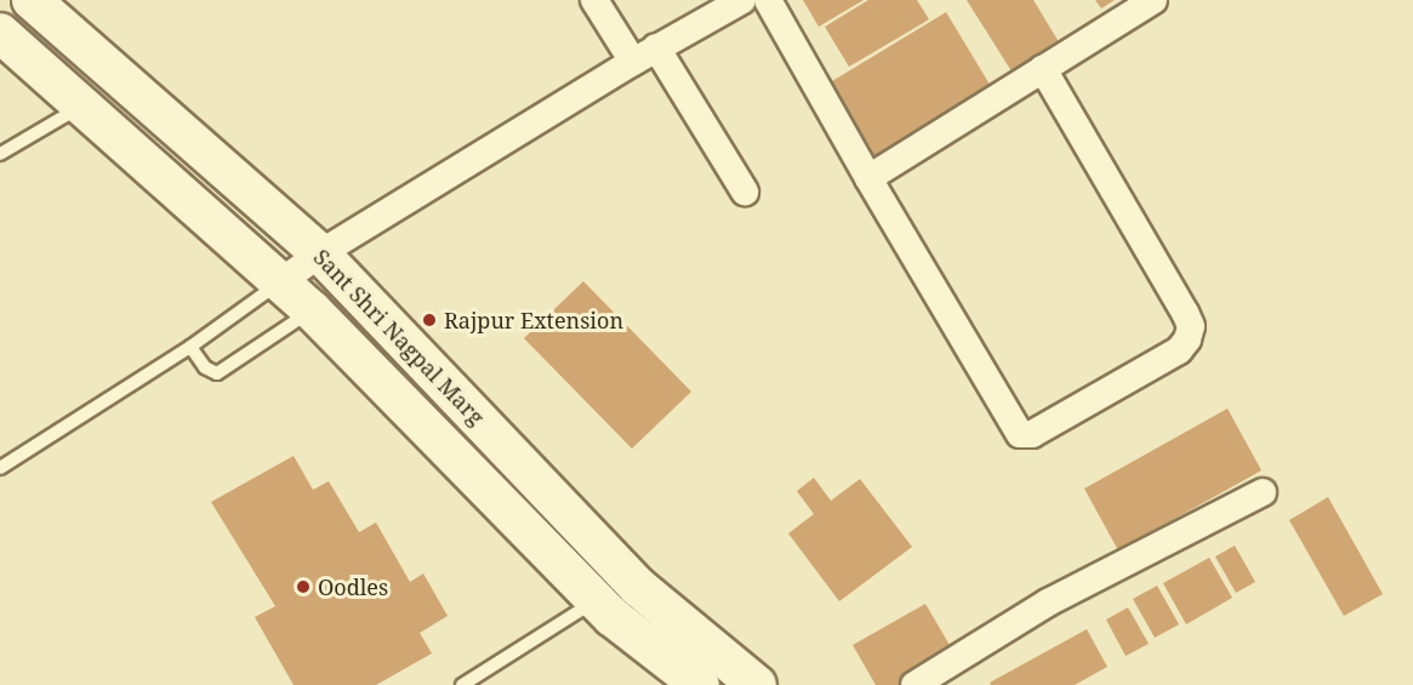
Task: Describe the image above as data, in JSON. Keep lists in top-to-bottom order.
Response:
{
  "streets": {
    "main road": ["Sant Shri Nagpal Marg"]
  },
  "places": ["Rajpur Extension", "Oodles"]
}
